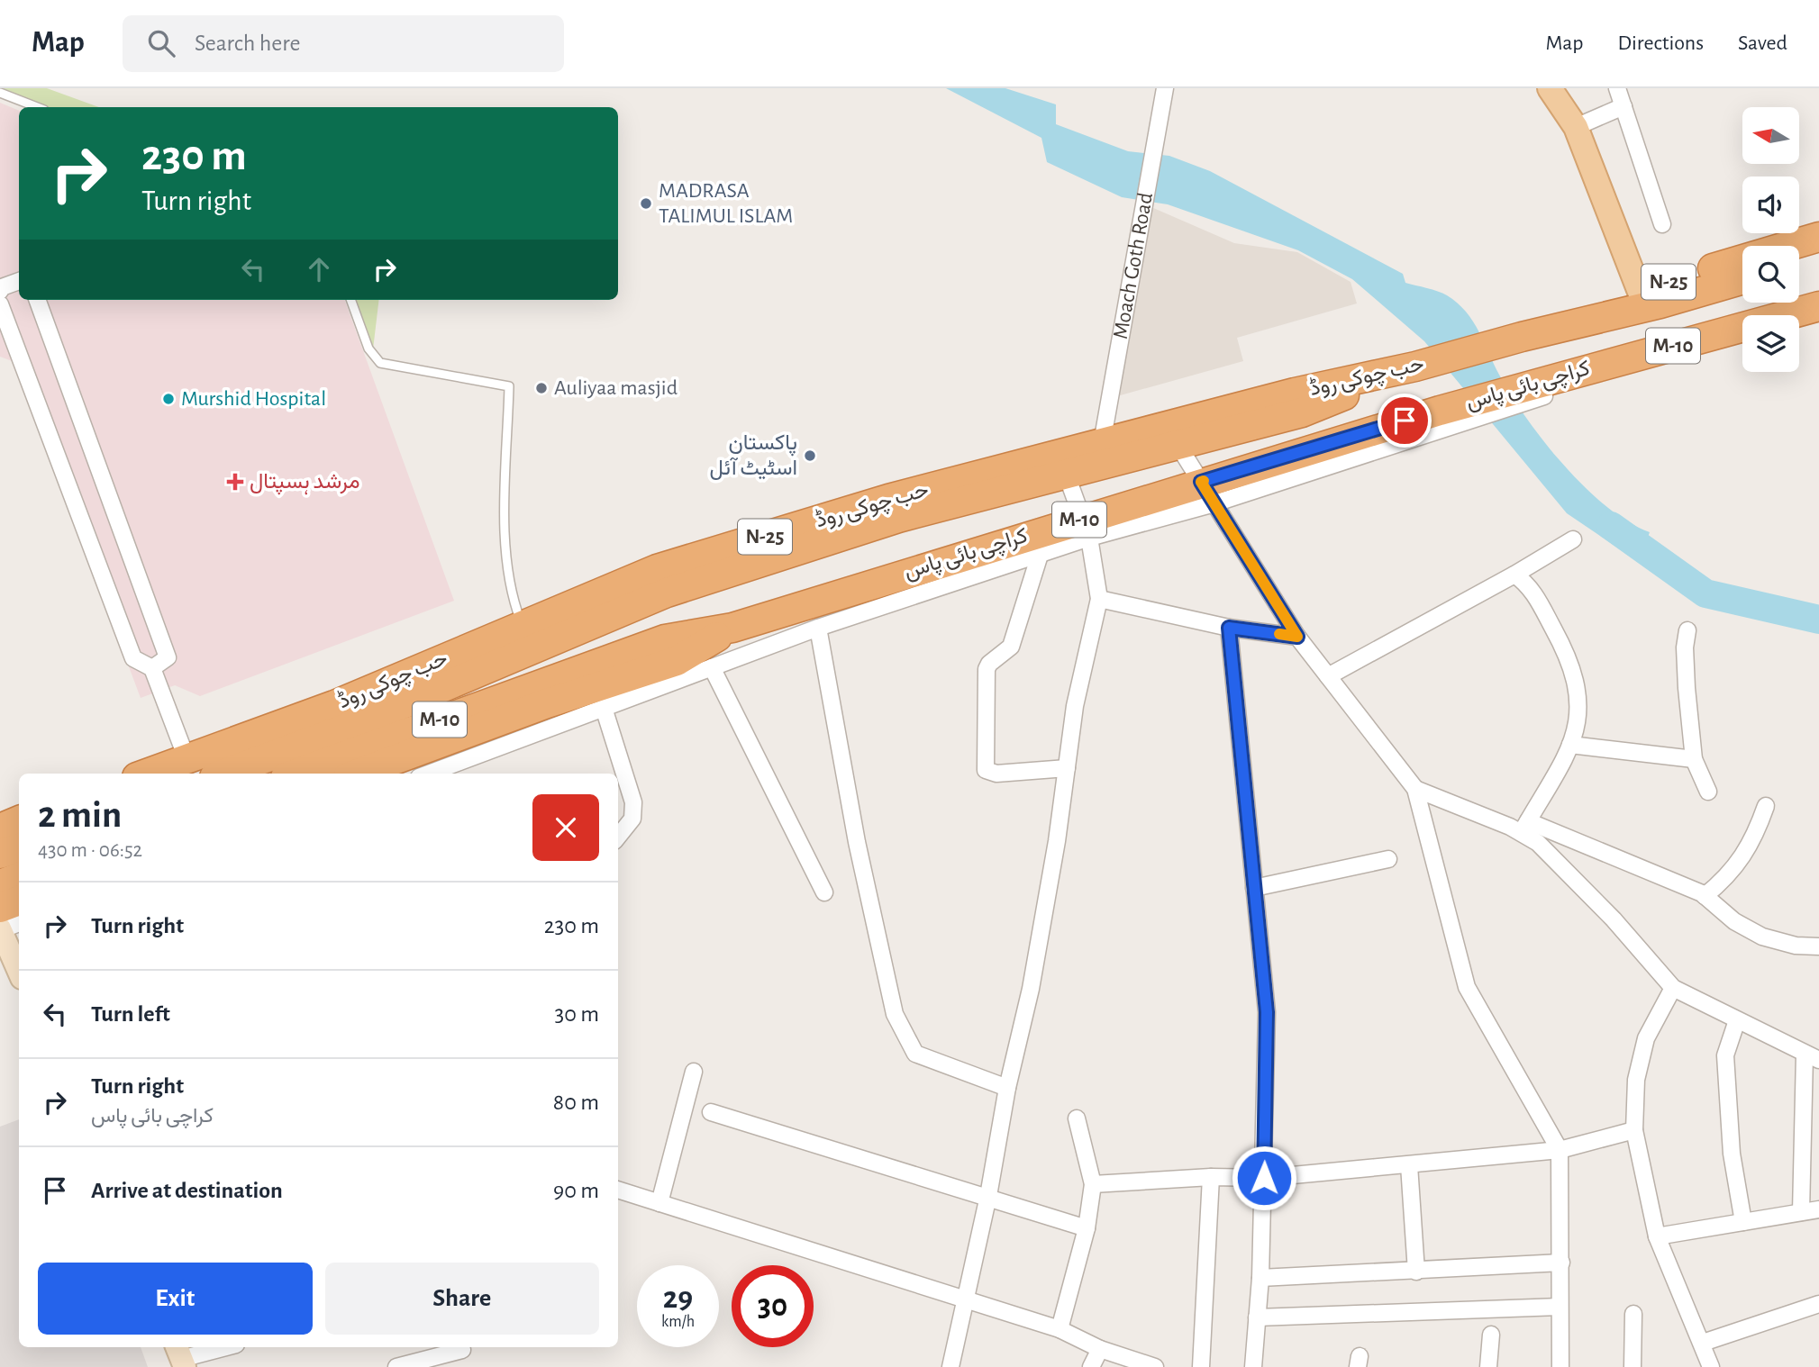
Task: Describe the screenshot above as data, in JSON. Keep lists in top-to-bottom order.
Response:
{
  "streets": {
    "highway": [
      "N-25",
      "M-10",
      "حب چوکی روڈ",
      "کراچی بائی پاس"
    ],
    "street": ["Moach Goth Road"]
  },
  "crossings": [
    ["Moach Goth Road", "حب چوکی روڈ"]
  ],
  "places": {
    "other": [
      "MADRASA TALIMUL ISLAM",
      "Auliyaa masjid",
      "Murshid Hospital",
      "پاکستان اسٹیٹ آئل"
    ],
    "health": ["مرشد ہسپتال"]
  },
  "north": "left",
  "page": {
    "header": "Map",
    "search": "Search here",
    "nav": ["Map", "Directions", "Saved"],
    "turn": ["230 m", "Turn right"],
    "heading": ["2 min", "430 m · 06:52"],
    "list": [
      {
        "name": "Turn right",
        "value": "230 m"
      },
      {
        "name": "Turn left",
        "value": "30 m"
      },
      {
        "name": "Turn right",
        "note": "کراچی بائی پاس",
        "value": "80 m"
      },
      {
        "name": "Arrive at destination",
        "value": "90 m"
      }
    ],
    "buttons": ["Exit", "Share"],
    "speed": "29 km/h",
    "limit": "30"
  }
}
